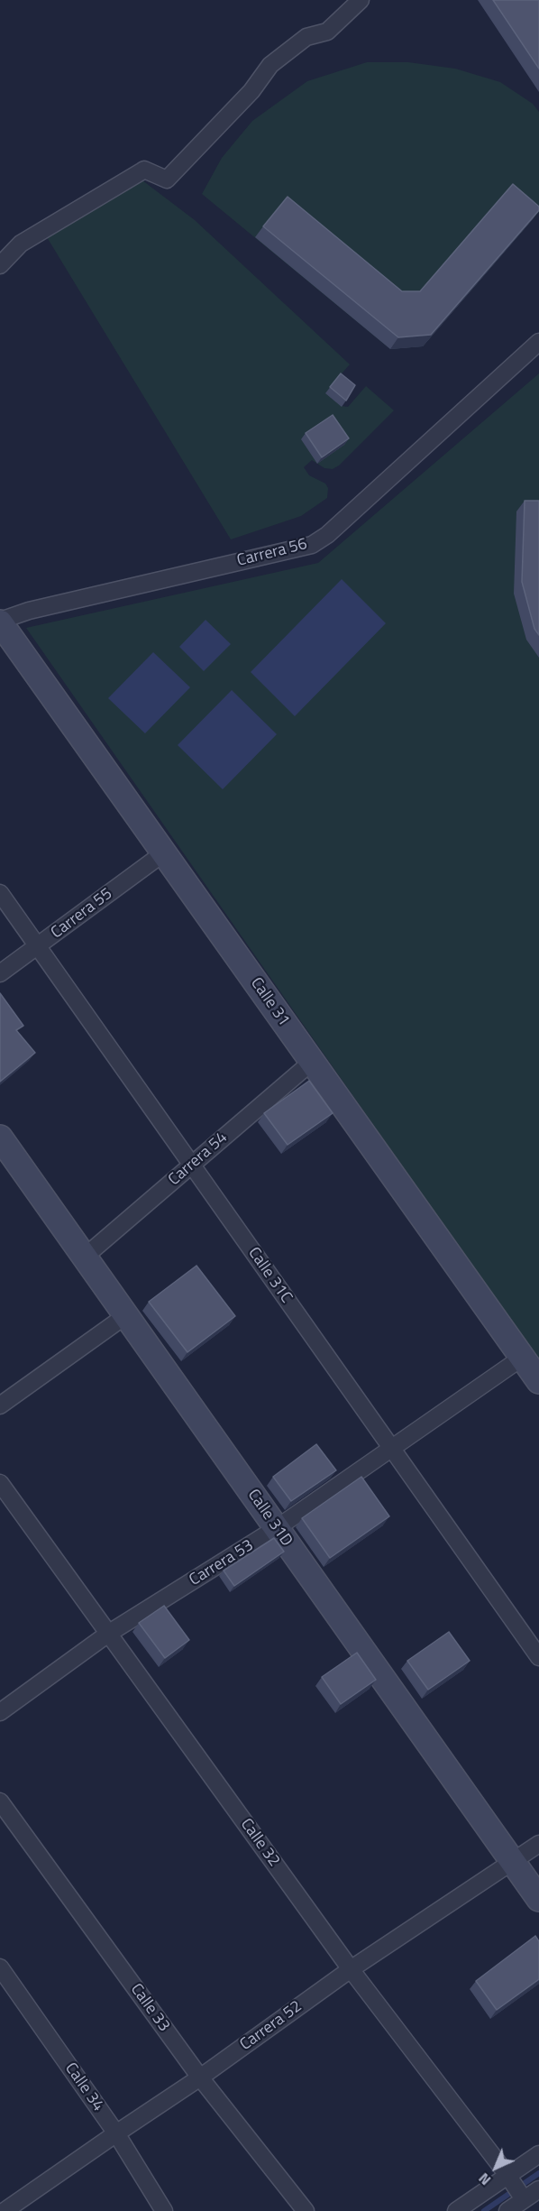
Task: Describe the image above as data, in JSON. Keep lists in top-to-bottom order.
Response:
{
  "streets": {
    "street": [
      "Carrera 56",
      "Carrera 55",
      "Calle 31",
      "Carrera 54",
      "Calle 31C",
      "Calle 31D",
      "Carrera 53",
      "Calle 32",
      "Calle 33",
      "Carrera 52",
      "Calle 34"
    ]
  },
  "crossings": [
    ["Carrera 56", "Calle 31"],
    ["Carrera 55", "Calle 31"],
    ["Carrera 55", "Calle 31C"],
    ["Calle 31", "Carrera 54"],
    ["Calle 31", "Carrera 53"],
    ["Carrera 54", "Calle 31C"],
    ["Carrera 54", "Calle 31D"],
    ["Calle 31C", "Carrera 53"],
    ["Calle 31D", "Carrera 53"],
    ["Calle 31D", "Carrera 52"],
    ["Carrera 53", "Calle 32"],
    ["Calle 32", "Carrera 52"],
    ["Calle 33", "Carrera 52"],
    ["Carrera 52", "Calle 34"]
  ],
  "north": "bottom left"
}
